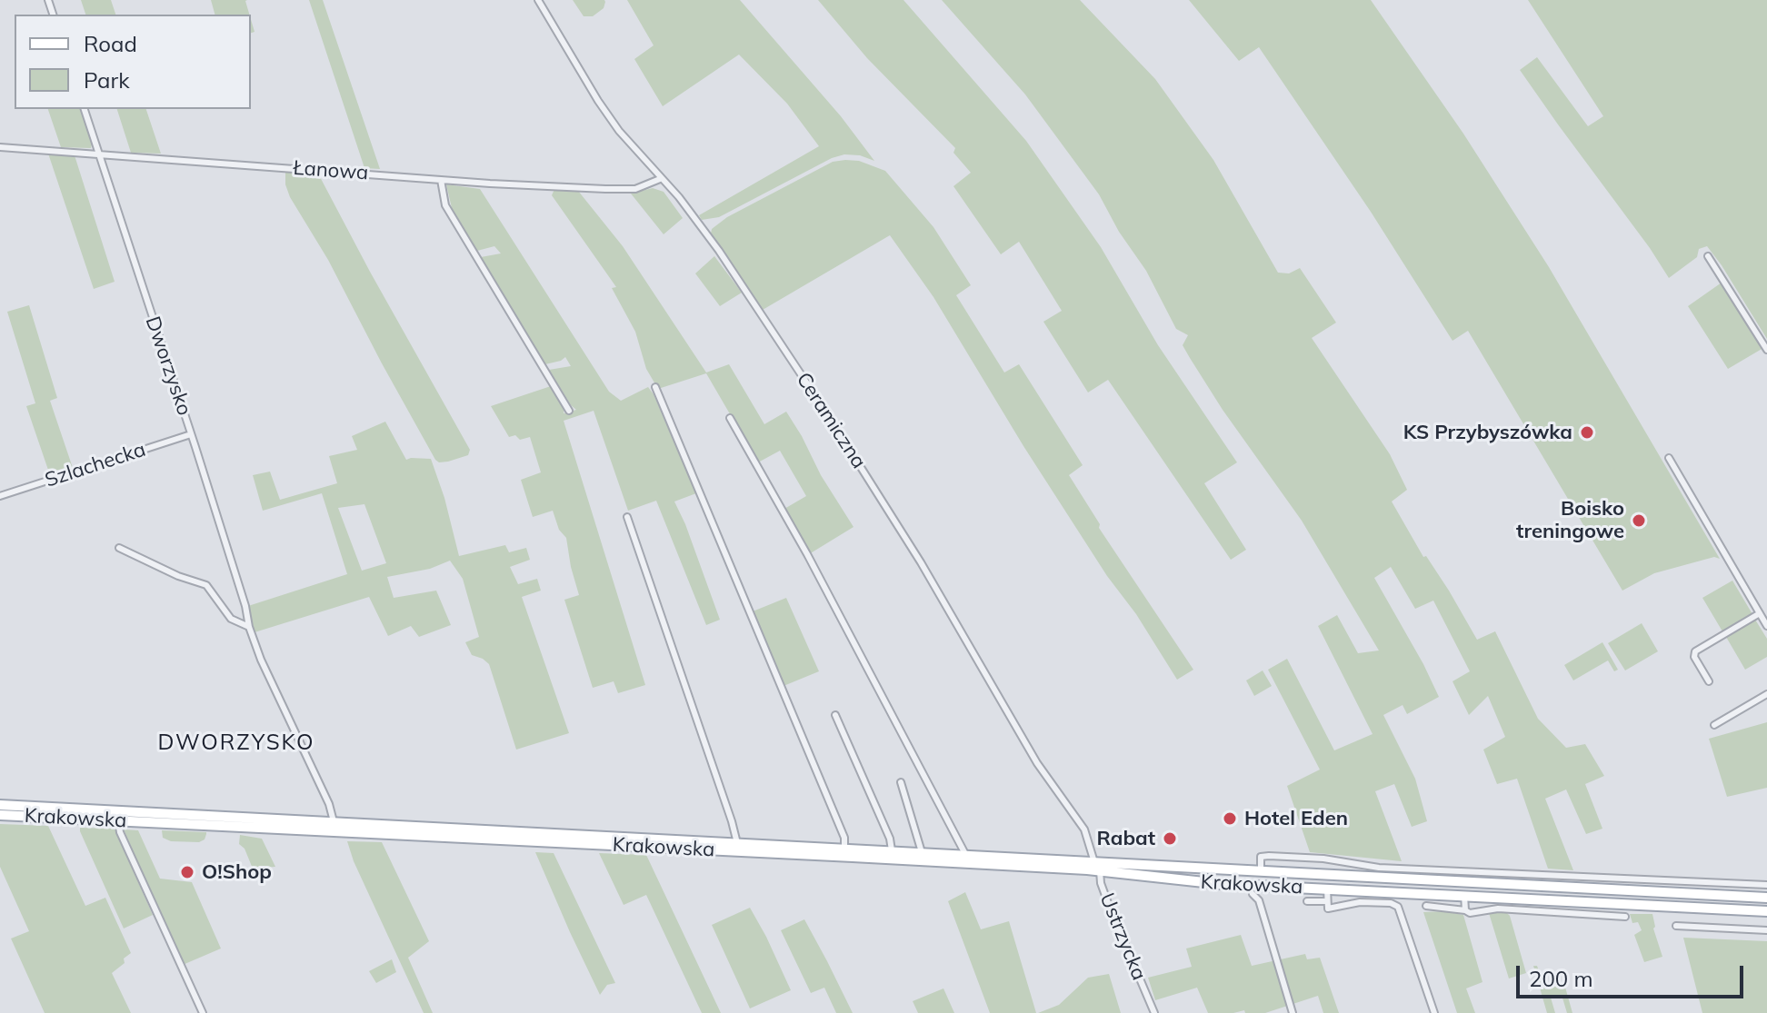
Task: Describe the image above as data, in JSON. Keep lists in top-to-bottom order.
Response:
{
  "streets": {
    "main road": ["Krakowska"],
    "street": [
      "Łanowa",
      "Dworzysko",
      "Ceramiczna",
      "Szlachecka",
      "Ustrzycka"
    ]
  },
  "crossings": [
    ["Łanowa", "Dworzysko"],
    ["Łanowa", "Ceramiczna"],
    ["Dworzysko", "Szlachecka"],
    ["Dworzysko", "Krakowska"],
    ["Ceramiczna", "Krakowska"],
    ["Ceramiczna", "Ustrzycka"],
    ["Krakowska", "Ustrzycka"]
  ],
  "districts": ["DWORZYSKO"],
  "places": [
    "KS Przybyszówka",
    "Boisko treningowe",
    "Hotel Eden",
    "Rabat",
    "O!Shop"
  ],
  "legend": ["Road", "Park"],
  "scale_bar": "200 m"
}
